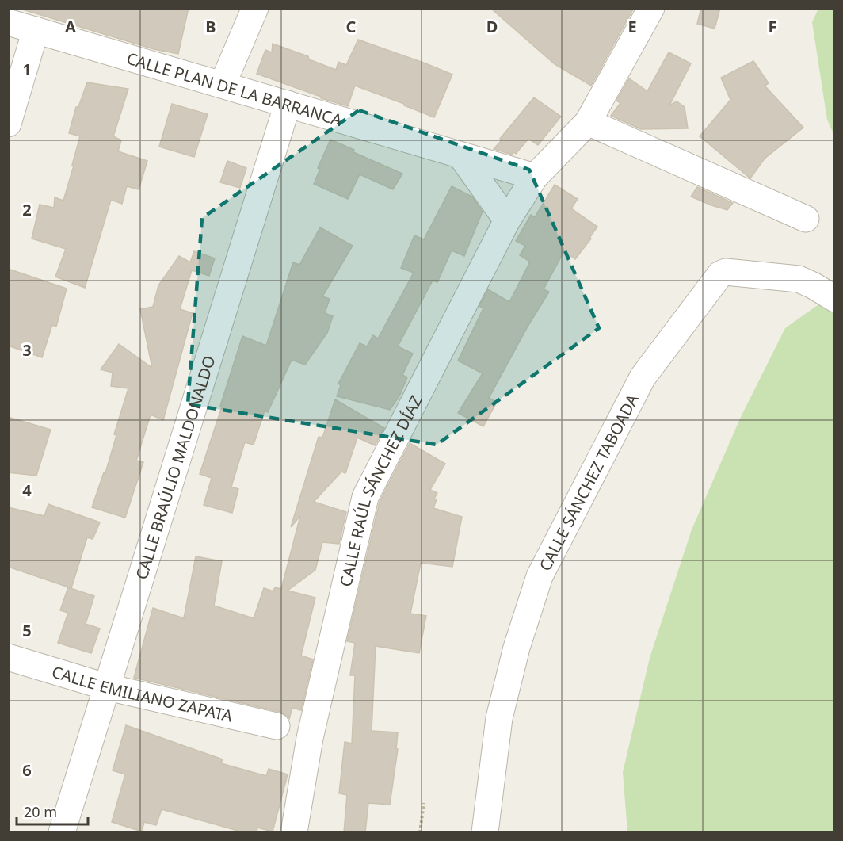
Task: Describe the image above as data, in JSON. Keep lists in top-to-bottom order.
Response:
{
  "streets": {
    "street": [
      "CALLE PLAN DE LA BARRANCA",
      "CALLE BRAÚLIO MALDONALDO",
      "CALLE SÁNCHEZ TABOADA",
      "CALLE RAÚL SÁNCHEZ DÍAZ",
      "CALLE EMILIANO ZAPATA"
    ]
  },
  "crossings": [
    ["CALLE PLAN DE LA BARRANCA", "CALLE BRAÚLIO MALDONALDO"],
    ["CALLE PLAN DE LA BARRANCA", "CALLE RAÚL SÁNCHEZ DÍAZ"],
    ["CALLE BRAÚLIO MALDONALDO", "CALLE EMILIANO ZAPATA"]
  ],
  "scale_bar": "20 m",
  "grid": {
    "columns": [
      "A",
      "B",
      "C",
      "D",
      "E",
      "F"
    ],
    "rows": [
      "1",
      "2",
      "3",
      "4",
      "5",
      "6"
    ]
  }
}
